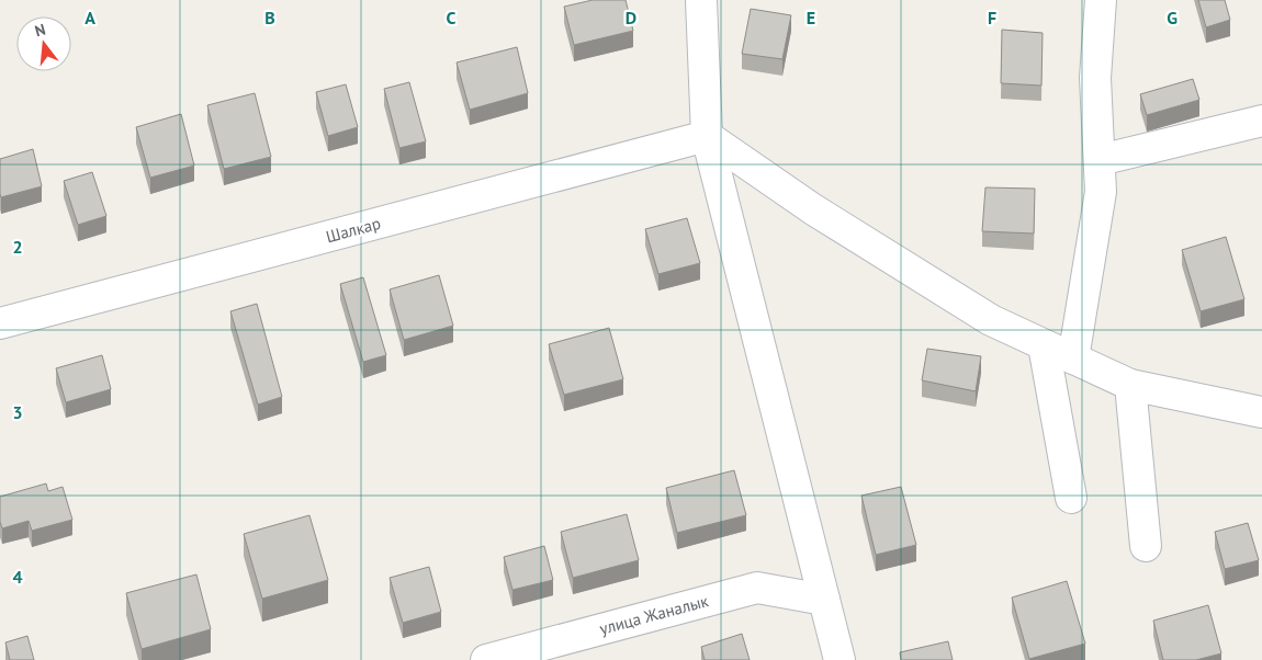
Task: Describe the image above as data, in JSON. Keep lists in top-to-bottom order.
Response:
{
  "streets": {
    "street": ["Шалкар", "улица Жаналык"]
  },
  "north": "top",
  "grid": {
    "columns": [
      "A",
      "B",
      "C",
      "D",
      "E",
      "F",
      "G"
    ],
    "rows": ["2", "3", "4"]
  }
}
